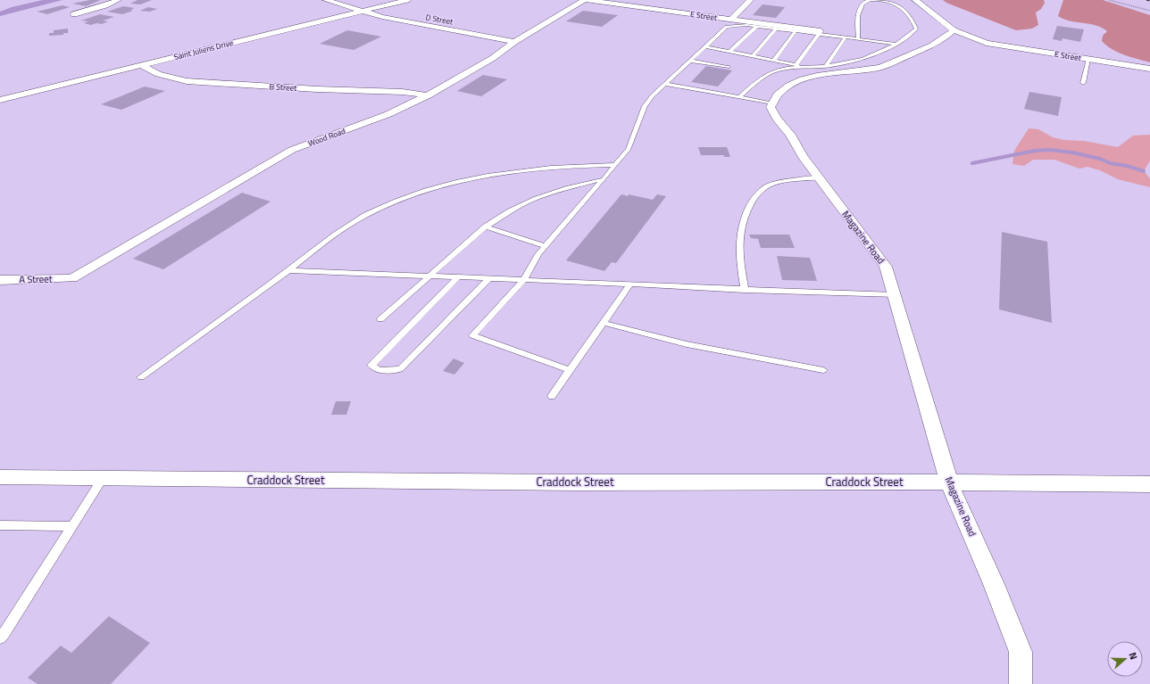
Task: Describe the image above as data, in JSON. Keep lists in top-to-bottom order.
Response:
{
  "streets": {
    "street": [
      "E Street",
      "D Street",
      "Saint Juliens Drive",
      "B Street",
      "Wood Road",
      "Magazine Road",
      "A Street",
      "Craddock Street"
    ]
  },
  "crossings": [
    ["D Street", "Saint Juliens Drive"],
    ["D Street", "Wood Road"],
    ["Saint Juliens Drive", "B Street"],
    ["B Street", "Wood Road"],
    ["Wood Road", "A Street"],
    ["Magazine Road", "Craddock Street"]
  ],
  "north": "right"
}
